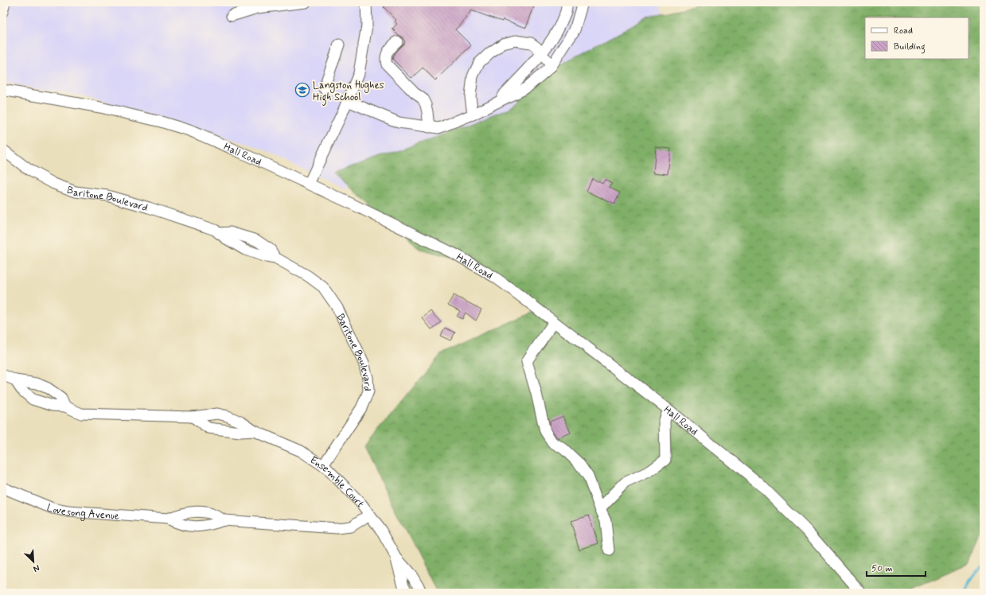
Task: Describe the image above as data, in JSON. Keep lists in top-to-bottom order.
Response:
{
  "streets": {
    "street": [
      "Hall Road",
      "Baritone Boulevard",
      "Ensemble Court",
      "Lovesong Avenue"
    ]
  },
  "crossings": [
    ["Baritone Boulevard", "Ensemble Court"],
    ["Ensemble Court", "Lovesong Avenue"]
  ],
  "places": {
    "school or university": ["Langston Hughes High School"]
  },
  "legend": ["Road", "Building"],
  "scale_bar": "50 m",
  "north": "bottom right"
}
